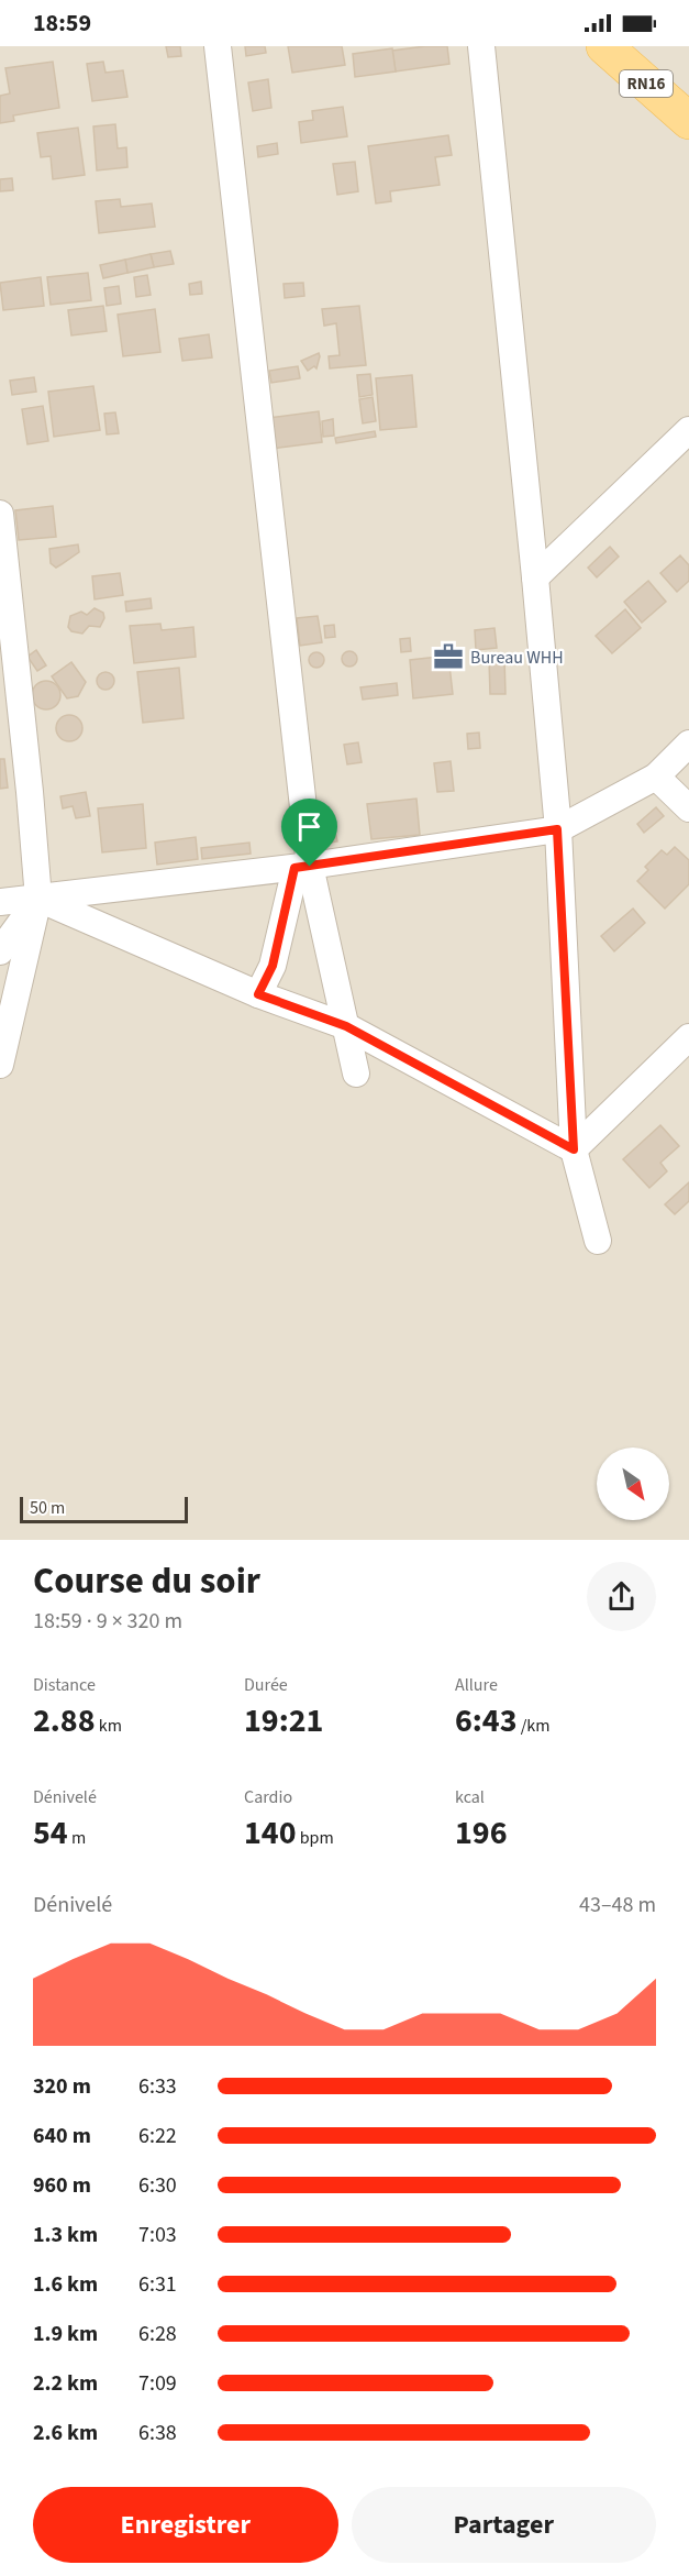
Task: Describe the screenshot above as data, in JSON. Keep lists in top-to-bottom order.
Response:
{
  "streets": {
    "main road": ["RN16"]
  },
  "places": {
    "office": ["Bureau WHH"]
  },
  "scale_bar": "50 m",
  "north": "bottom right",
  "page": {
    "status": "18:59",
    "scale": "50 m",
    "heading": ["Course du soir", "18:59 · 9 × 320 m"],
    "stats": [
      ["Distance", "2.88 km"],
      ["Durée", "19:21"],
      ["Allure", "6:43 /km"],
      ["Dénivelé", "54 m"],
      ["Cardio", "140 bpm"],
      ["kcal", "196"]
    ],
    "chart": ["Dénivelé", "43–48 m"],
    "list": [
      {
        "name": "320 m",
        "note": "6:33"
      },
      {
        "name": "640 m",
        "note": "6:22"
      },
      {
        "name": "960 m",
        "note": "6:30"
      },
      {
        "name": "1.3 km",
        "note": "7:03"
      },
      {
        "name": "1.6 km",
        "note": "6:31"
      },
      {
        "name": "1.9 km",
        "note": "6:28"
      },
      {
        "name": "2.2 km",
        "note": "7:09"
      },
      {
        "name": "2.6 km",
        "note": "6:38"
      }
    ],
    "buttons": ["Enregistrer", "Partager"]
  }
}
